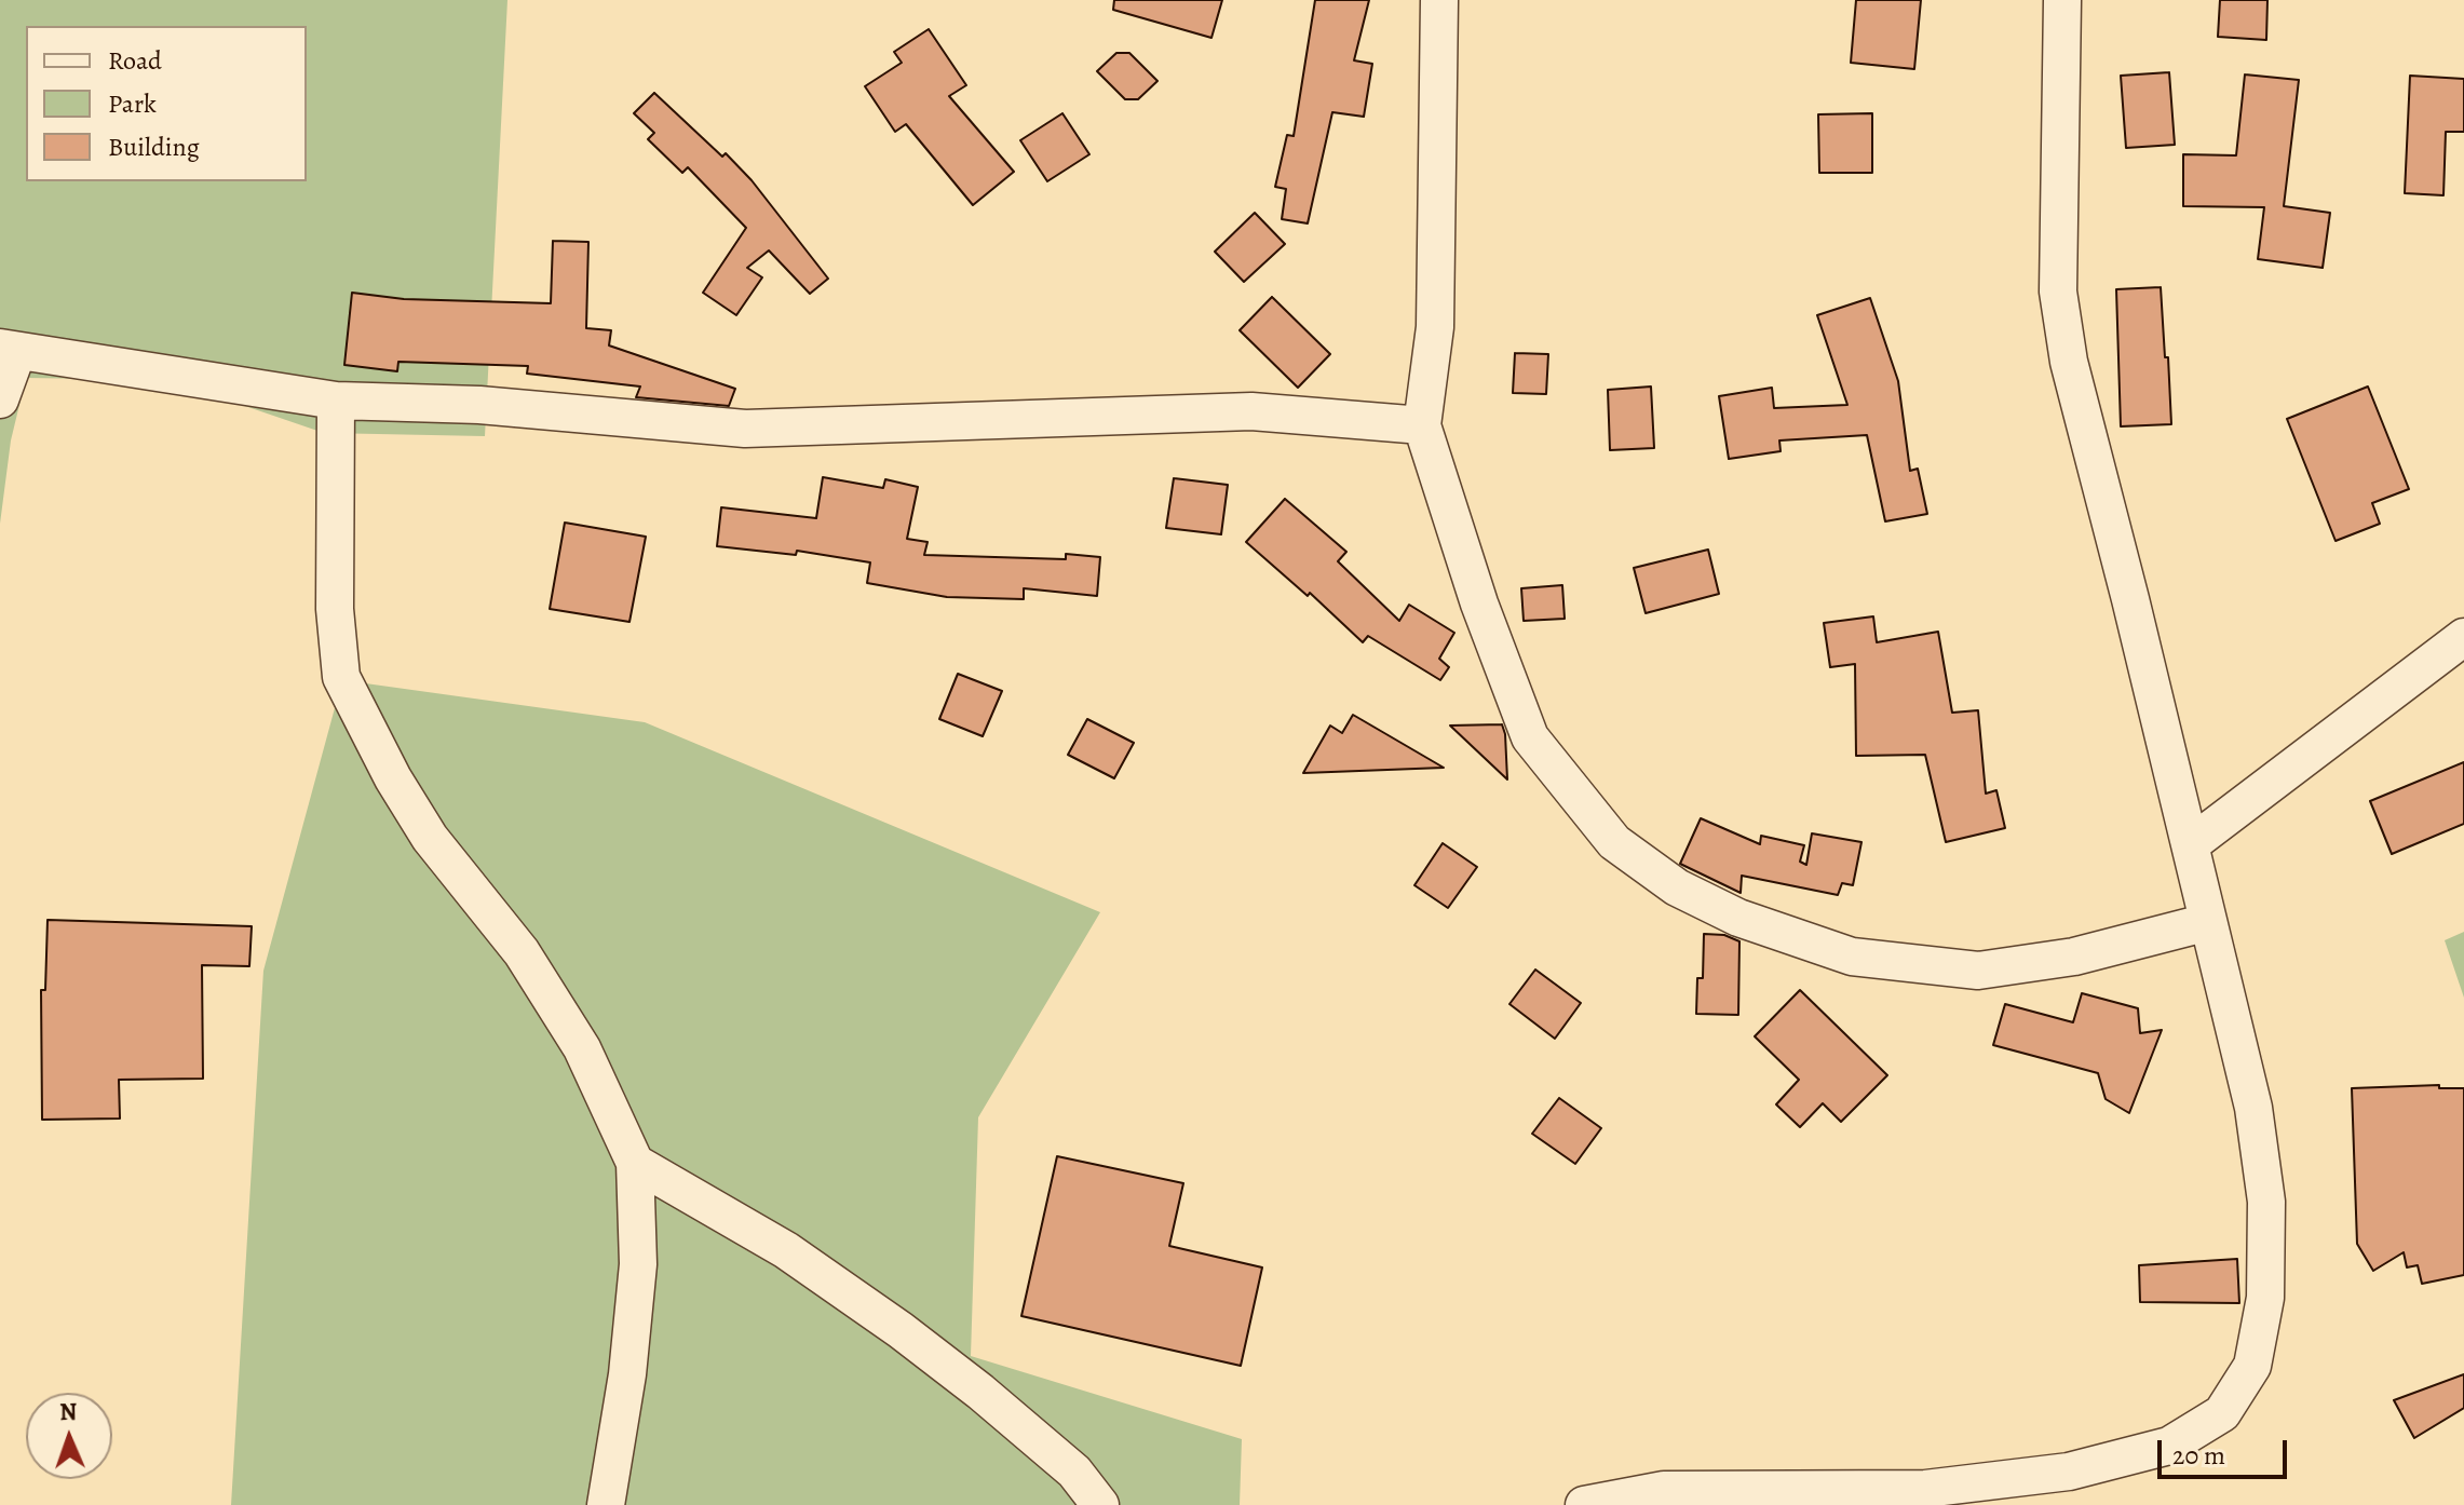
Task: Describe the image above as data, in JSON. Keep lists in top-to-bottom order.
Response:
{
  "legend": ["Road", "Park", "Building"],
  "scale_bar": "20 m",
  "north": "top"
}
